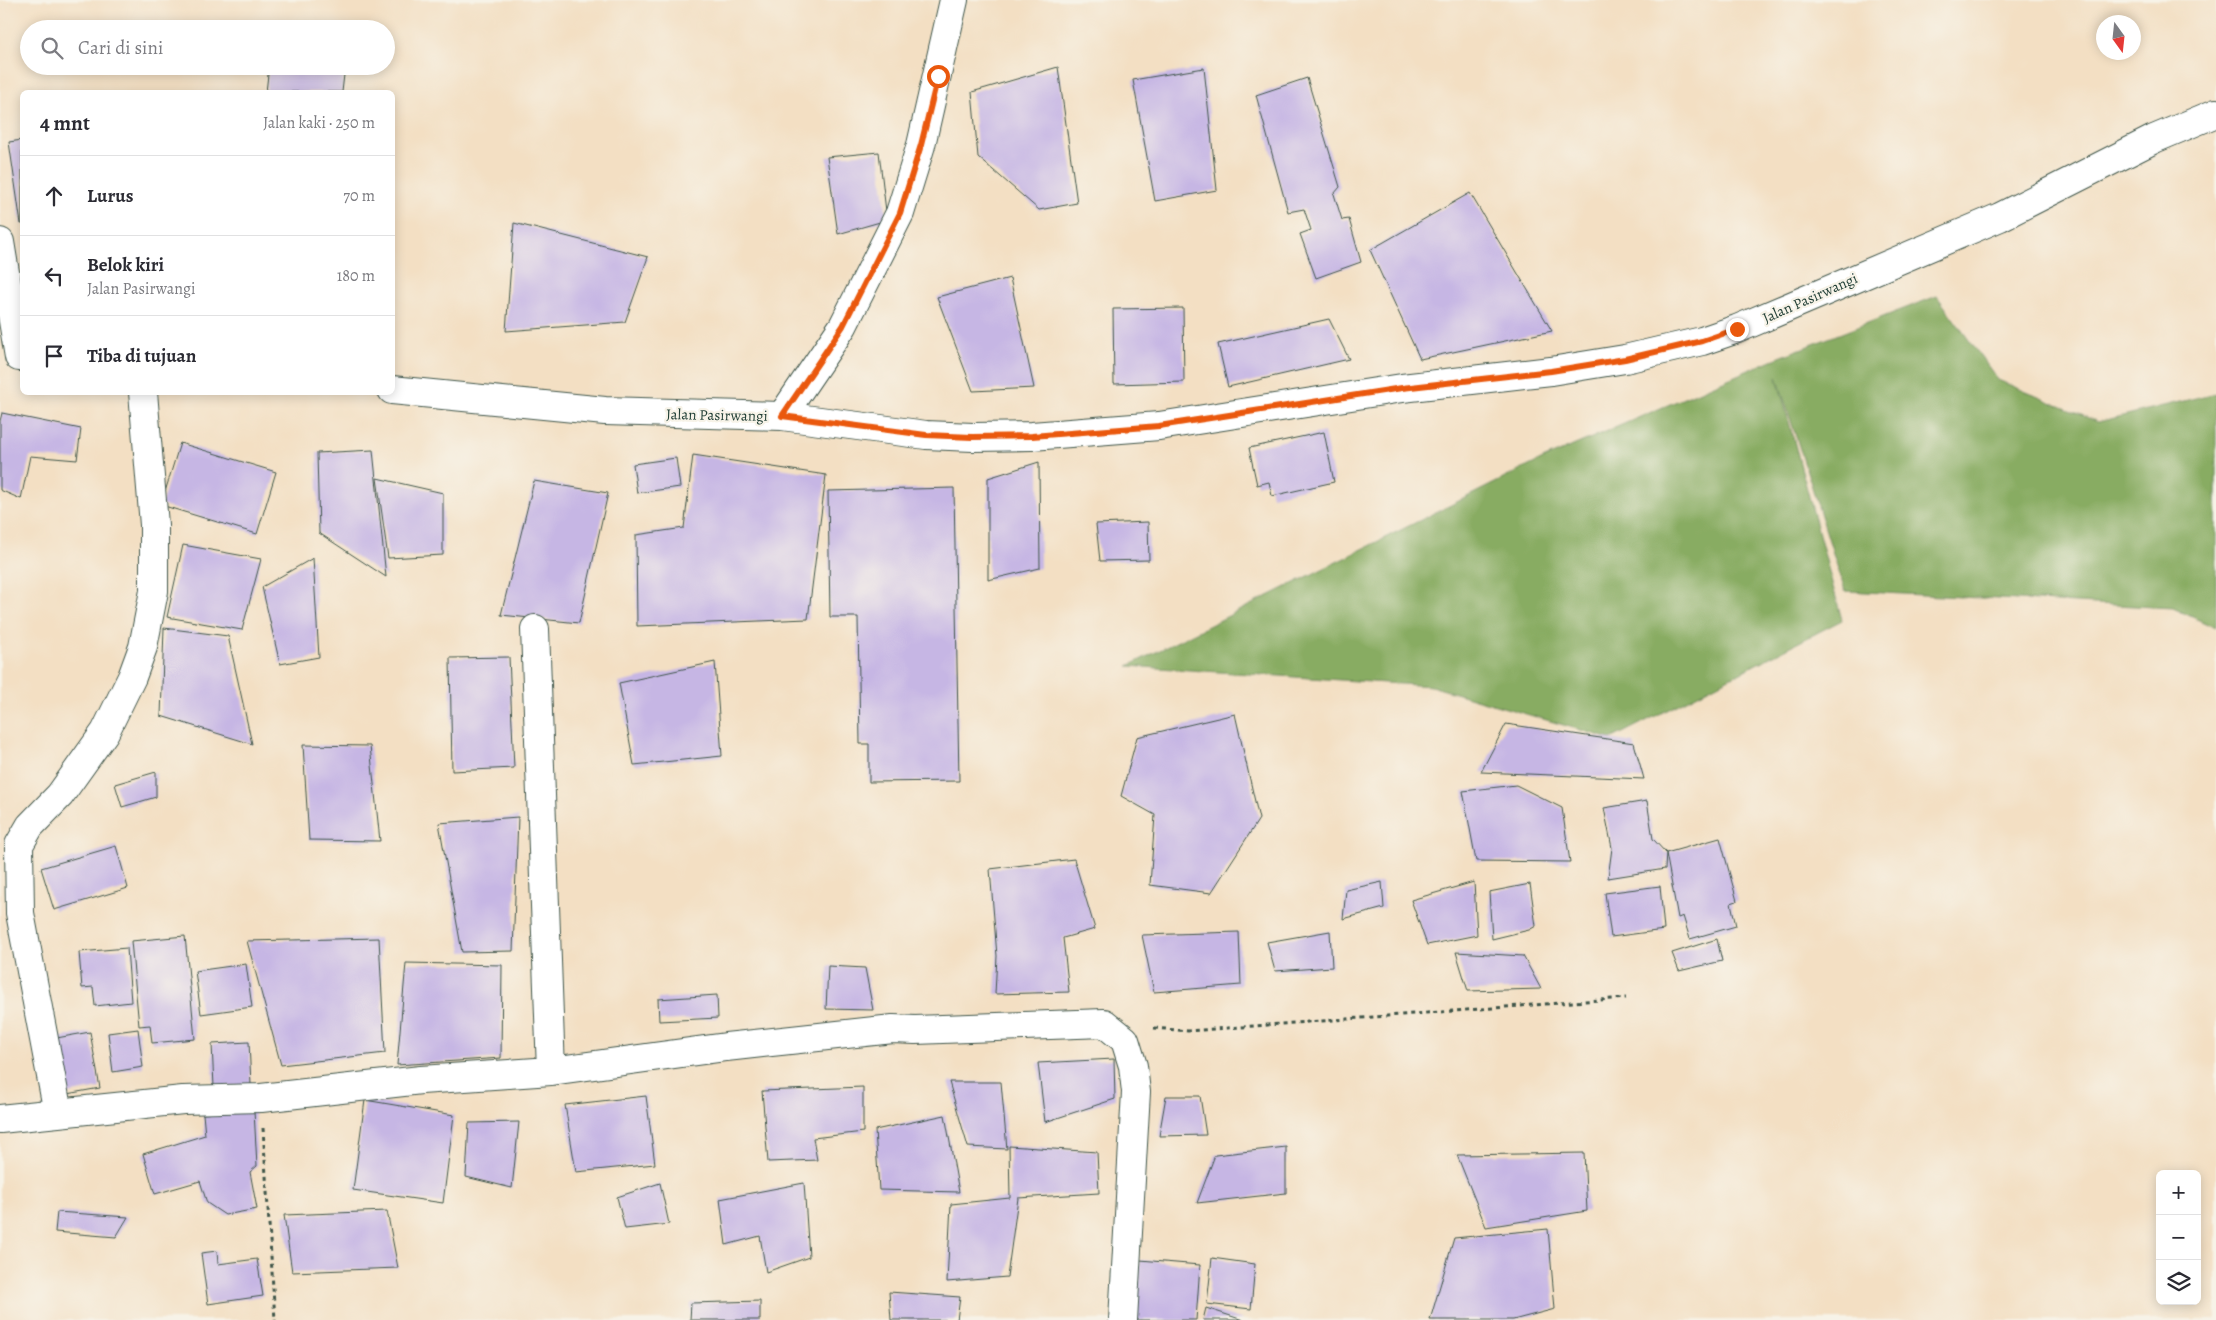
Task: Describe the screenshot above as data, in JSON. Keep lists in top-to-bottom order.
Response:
{
  "streets": {
    "street": ["Jalan Pasirwangi"]
  },
  "north": "bottom",
  "page": {
    "search": "Cari di sini",
    "heading": ["4 mnt", "Jalan kaki · 250 m"],
    "list": [
      ["Lurus", "70 m"],
      ["Belok kiri", "Jalan Pasirwangi", "180 m"],
      "Tiba di tujuan"
    ],
    "map_buttons": ["+", "−"]
  }
}
